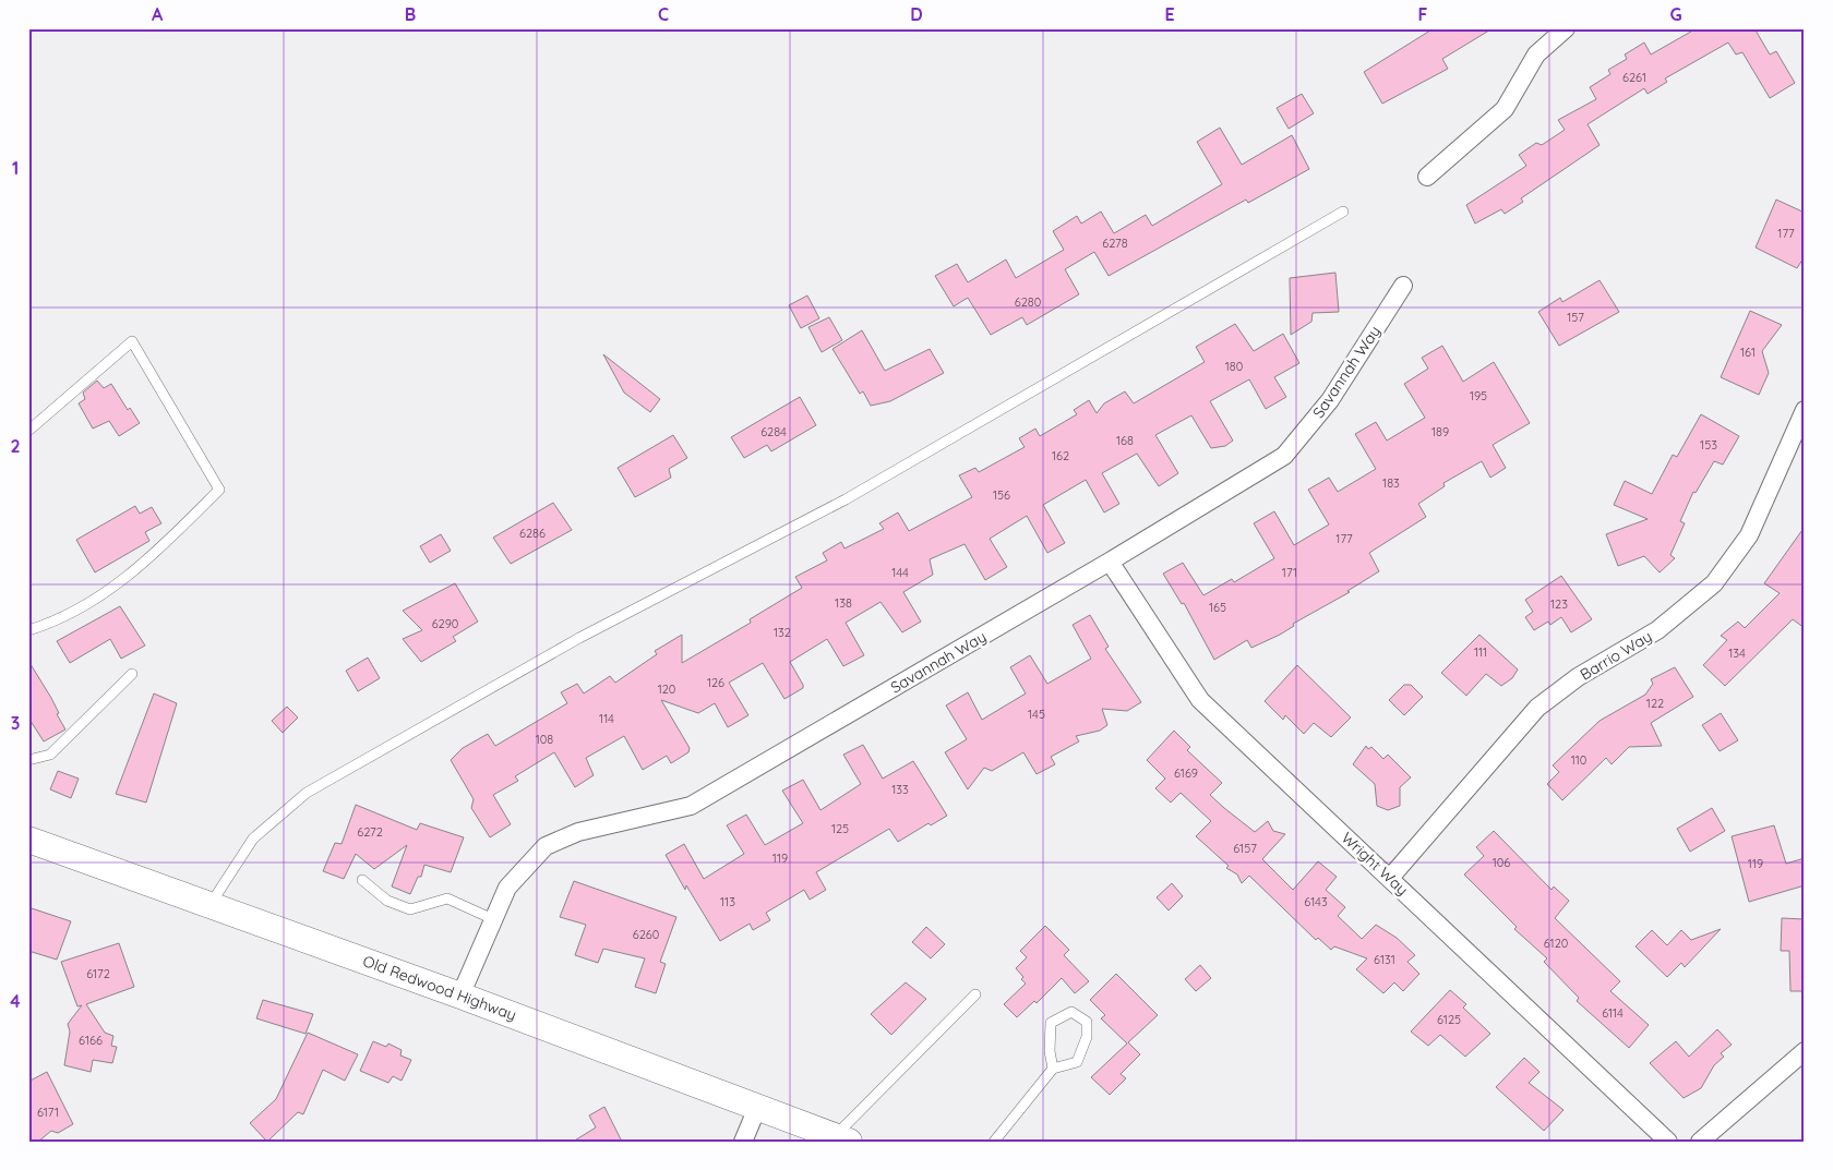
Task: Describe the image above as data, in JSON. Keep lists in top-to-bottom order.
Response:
{
  "streets": {
    "main road": ["Old Redwood Highway"],
    "street": ["Savannah Way", "Barrio Way", "Wright Way"]
  },
  "crossings": [
    ["Savannah Way", "Wright Way"],
    ["Savannah Way", "Old Redwood Highway"],
    ["Barrio Way", "Wright Way"]
  ],
  "house_numbers": [
    "6261",
    "177",
    "6278",
    "6280",
    "157",
    "161",
    "180",
    "195",
    "6284",
    "189",
    "168",
    "153",
    "162",
    "183",
    "156",
    "6286",
    "177",
    "144",
    "171",
    "138",
    "123",
    "165",
    "6290",
    "132",
    "111",
    "134",
    "126",
    "120",
    "122",
    "145",
    "114",
    "108",
    "110",
    "6169",
    "133",
    "125",
    "6272",
    "6157",
    "119",
    "106",
    "119",
    "113",
    "6143",
    "6260",
    "6120",
    "6131",
    "6172",
    "6114",
    "6125",
    "6166",
    "6171"
  ],
  "grid": {
    "columns": [
      "A",
      "B",
      "C",
      "D",
      "E",
      "F",
      "G"
    ],
    "rows": [
      "1",
      "2",
      "3",
      "4"
    ]
  }
}
